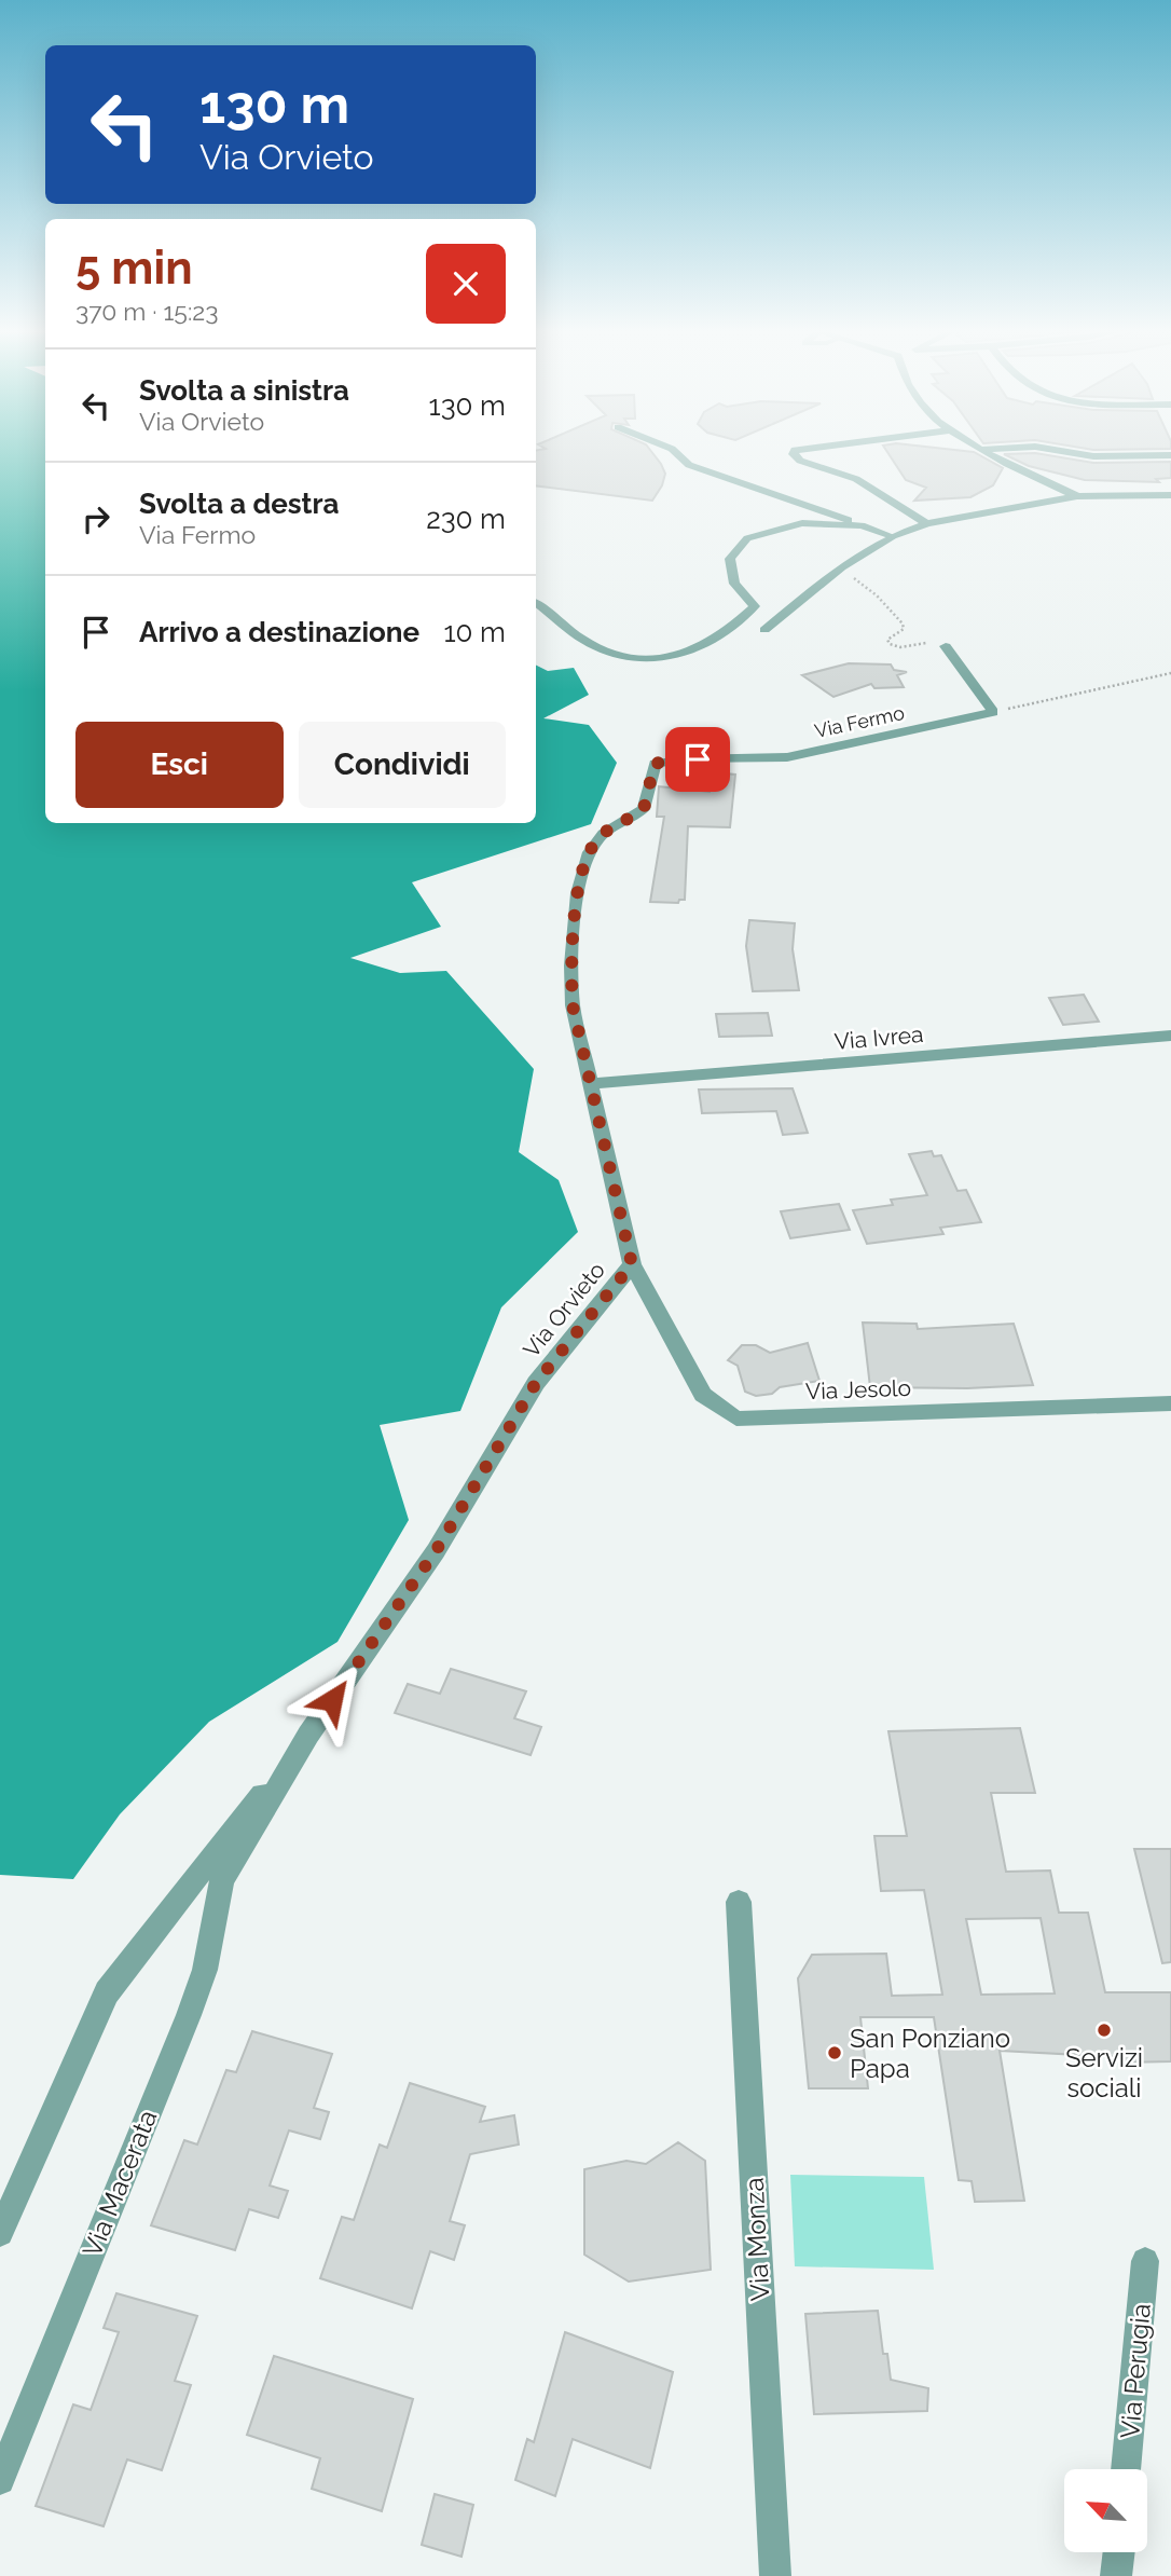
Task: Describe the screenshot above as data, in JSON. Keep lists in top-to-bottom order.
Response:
{
  "streets": {
    "street": [
      "Via Fermo",
      "Via Ivrea",
      "Via Orvieto",
      "Via Jesolo",
      "Via Macerata",
      "Via Monza",
      "Via Perugia"
    ]
  },
  "crossings": [
    ["Via Fermo", "Via Orvieto"],
    ["Via Ivrea", "Via Orvieto"],
    ["Via Orvieto", "Via Jesolo"],
    ["Via Orvieto", "Via Macerata"]
  ],
  "places": ["Servizi sociali", "San Ponziano Papa"],
  "north": "top left",
  "page": {
    "turn": ["130 m", "Via Orvieto"],
    "heading": ["5 min", "370 m · 15:23"],
    "list": [
      {
        "name": "Svolta a sinistra",
        "note": "Via Orvieto",
        "value": "130 m"
      },
      {
        "name": "Svolta a destra",
        "note": "Via Fermo",
        "value": "230 m"
      },
      {
        "name": "Arrivo a destinazione",
        "value": "10 m"
      }
    ],
    "buttons": ["Esci", "Condividi"]
  }
}
